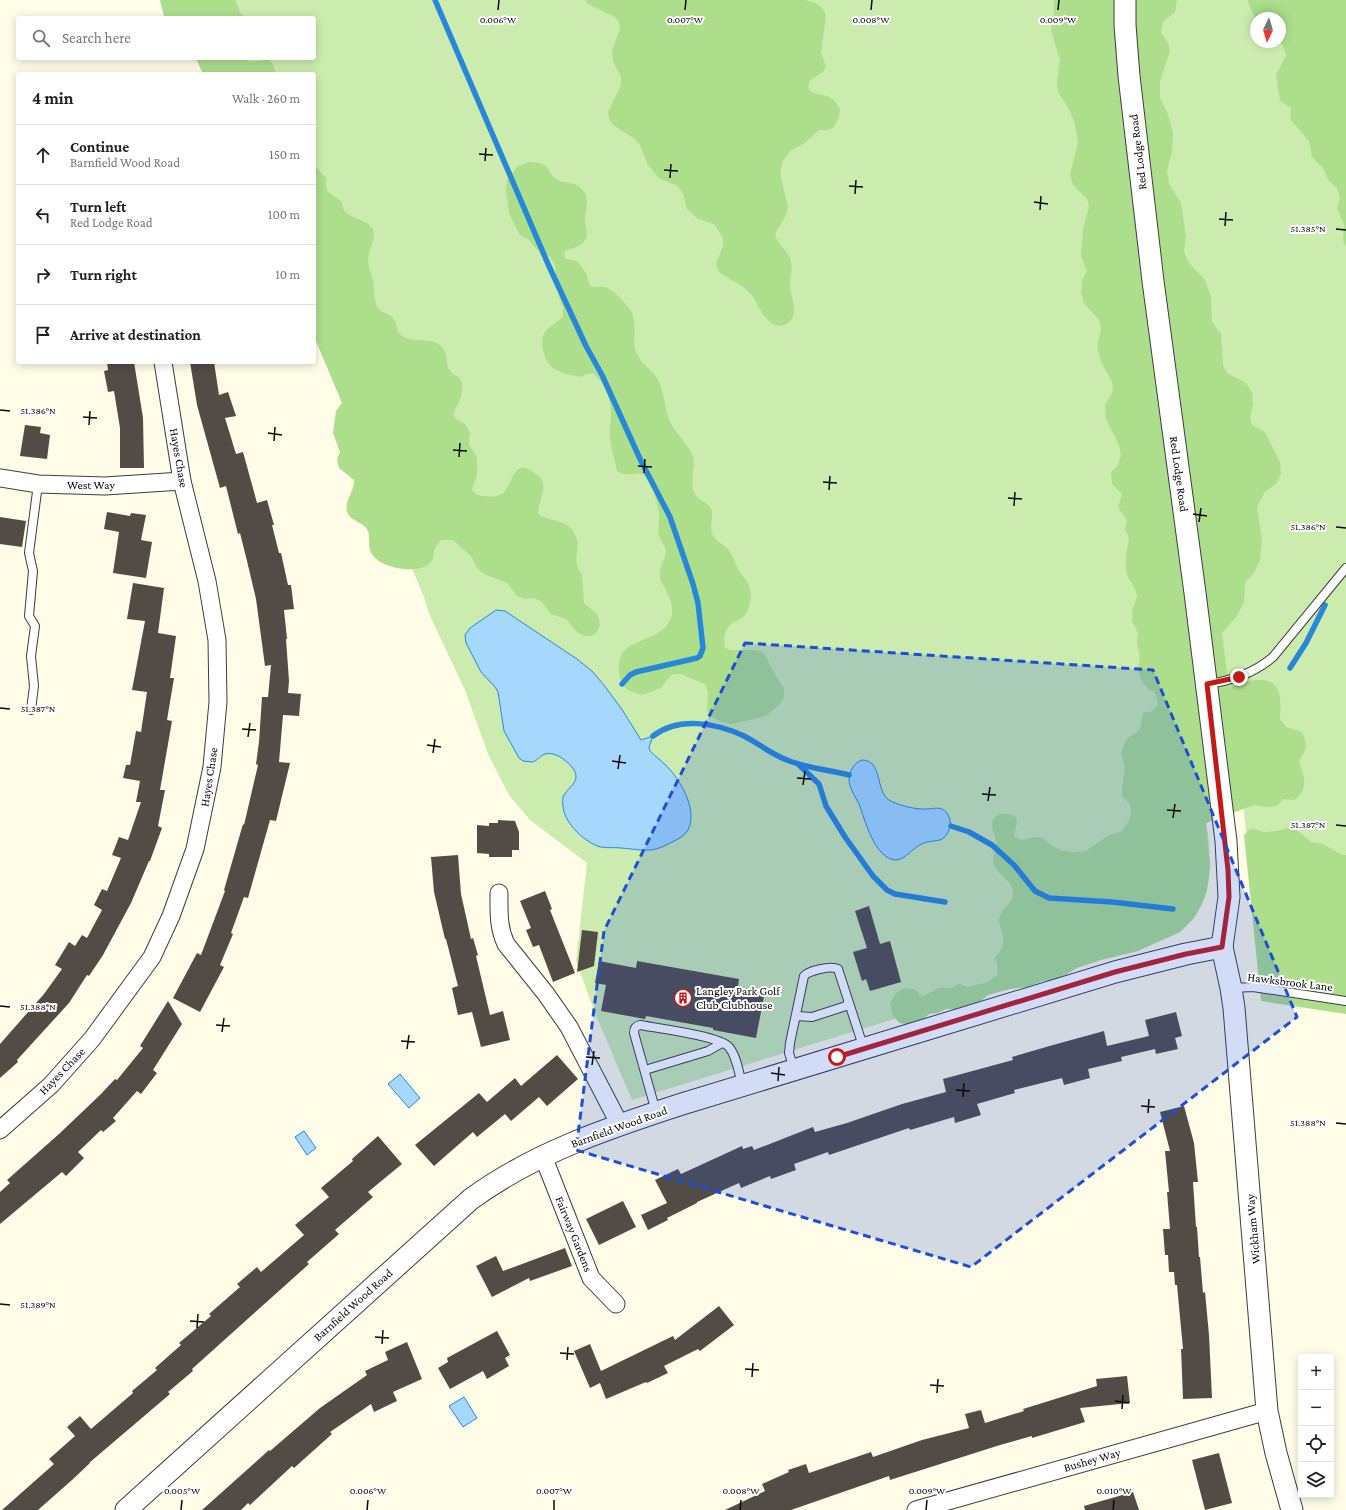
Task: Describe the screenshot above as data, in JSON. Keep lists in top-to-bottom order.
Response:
{
  "streets": {
    "street": [
      "Red Lodge Road",
      "Hayes Chase",
      "West Way",
      "Barnfield Wood Road",
      "Wickham Way",
      "Fairway Gardens",
      "Bushey Way"
    ],
    "lane": ["Hawksbrook Lane"]
  },
  "crossings": [
    ["Red Lodge Road", "Barnfield Wood Road"],
    ["Red Lodge Road", "Wickham Way"],
    ["Hayes Chase", "West Way"],
    ["Hawksbrook Lane", "Wickham Way"],
    ["Barnfield Wood Road", "Wickham Way"],
    ["Barnfield Wood Road", "Fairway Gardens"],
    ["Wickham Way", "Bushey Way"]
  ],
  "places": {
    "building": ["Langley Park Golf Club Clubhouse"]
  },
  "north": "bottom",
  "page": {
    "search": "Search here",
    "heading": ["4 min", "Walk · 260 m"],
    "list": [
      ["Continue", "Barnfield Wood Road", "150 m"],
      ["Turn left", "Red Lodge Road", "100 m"],
      ["Turn right", "10 m"],
      "Arrive at destination"
    ],
    "map_buttons": ["+", "−"]
  },
  "coordinates": [
    "0.006°W",
    "0.007°W",
    "0.008°W",
    "0.009°W",
    "51.385°N",
    "51.386°N",
    "51.387°N",
    "51.388°N",
    "51.389°N",
    "0.005°W",
    "0.010°W"
  ]
}
